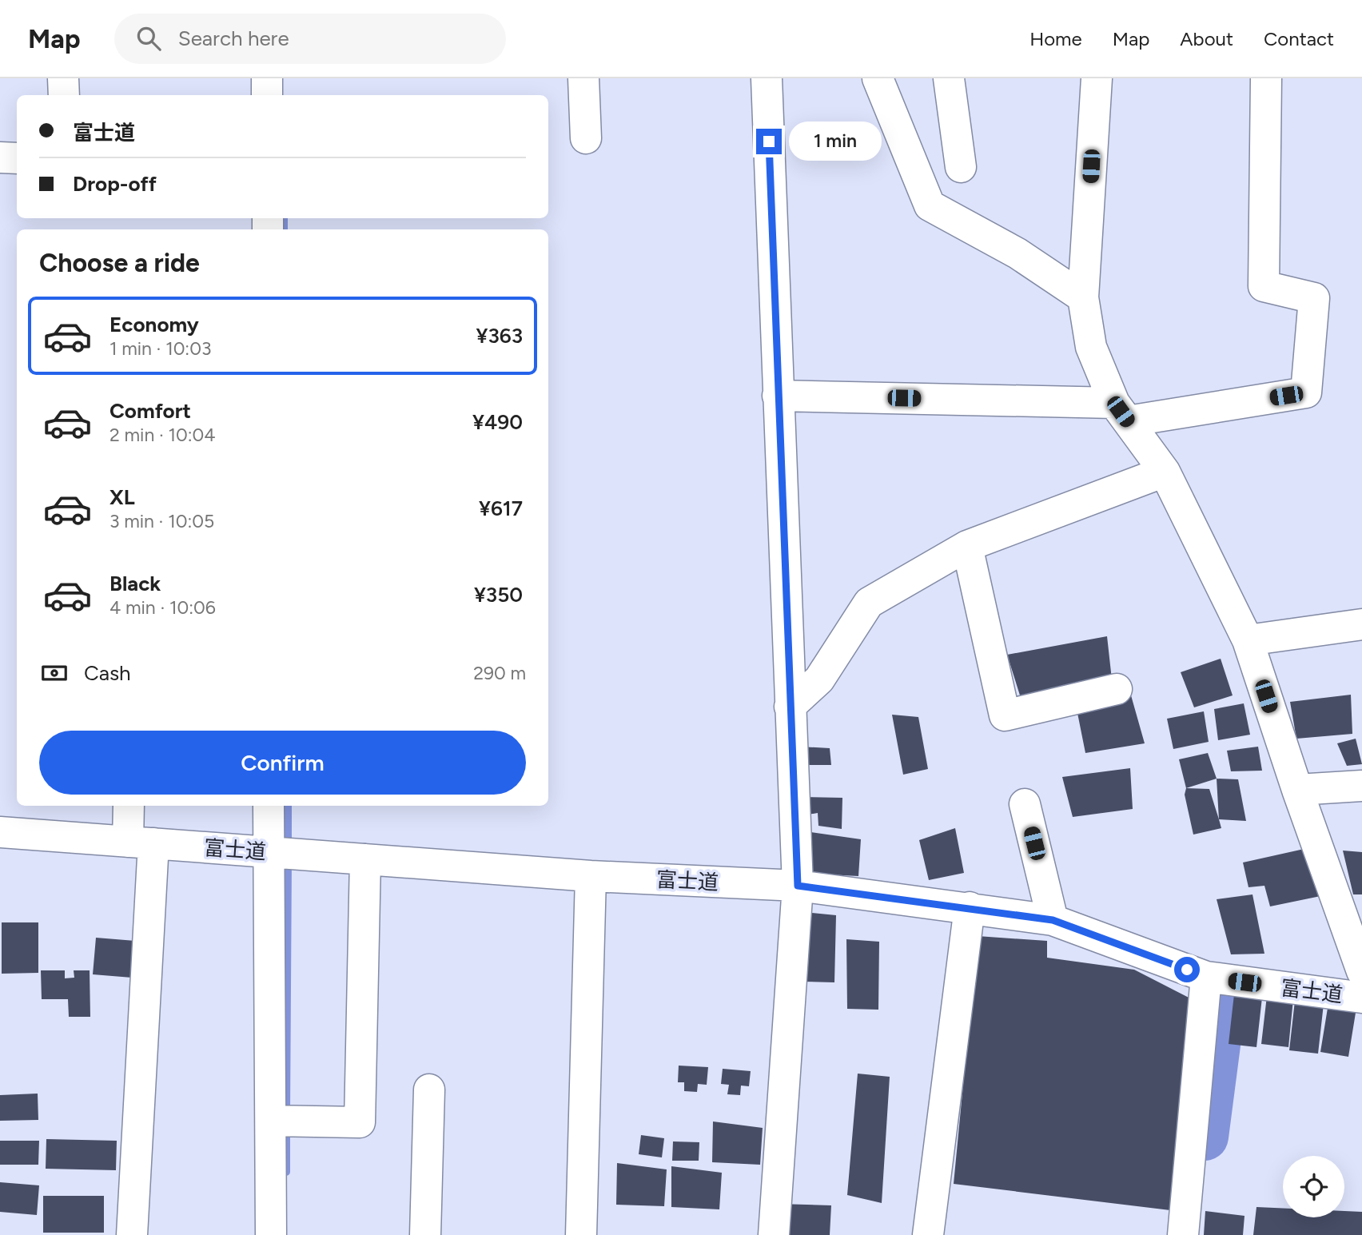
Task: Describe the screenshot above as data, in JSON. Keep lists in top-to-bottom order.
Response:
{
  "streets": {
    "street": ["富士道"]
  },
  "page": {
    "header": "Map",
    "search": "Search here",
    "nav": [
      "Home",
      "Map",
      "About",
      "Contact"
    ],
    "banner": ["富士道", "Drop-off"],
    "bubble": "1 min",
    "heading": "Choose a ride",
    "list": [
      {
        "name": "Economy",
        "note": "1 min · 10:03",
        "value": "¥363"
      },
      {
        "name": "Comfort",
        "note": "2 min · 10:04",
        "value": "¥490"
      },
      {
        "name": "XL",
        "note": "3 min · 10:05",
        "value": "¥617"
      },
      {
        "name": "Black",
        "note": "4 min · 10:06",
        "value": "¥350"
      }
    ],
    "pay": ["Cash", "290 m"],
    "buttons": "Confirm"
  }
}
